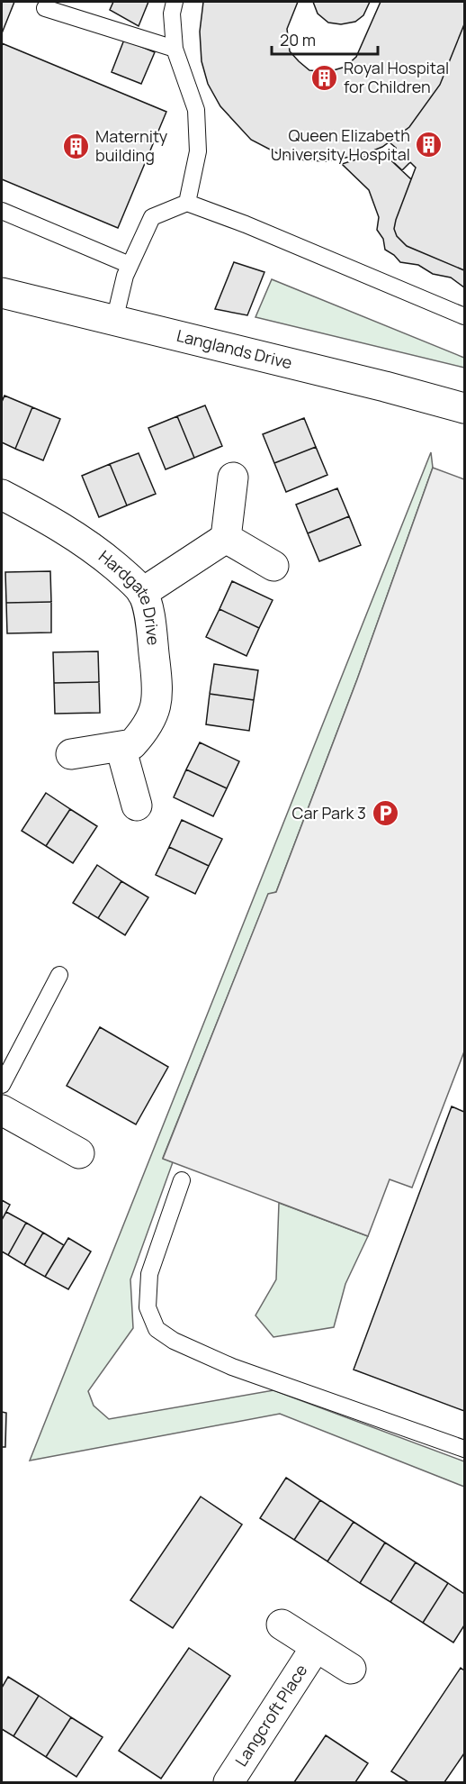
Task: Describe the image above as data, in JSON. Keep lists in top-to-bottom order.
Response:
{
  "streets": {
    "street": ["Langlands Drive", "Hardgate Drive", "Langcroft Place"]
  },
  "places": {
    "building": ["Royal Hospital for Children", "Queen Elizabeth University Hospital", "Maternity building"],
    "parking": ["Car Park 3"]
  },
  "scale_bar": "20 m"
}
